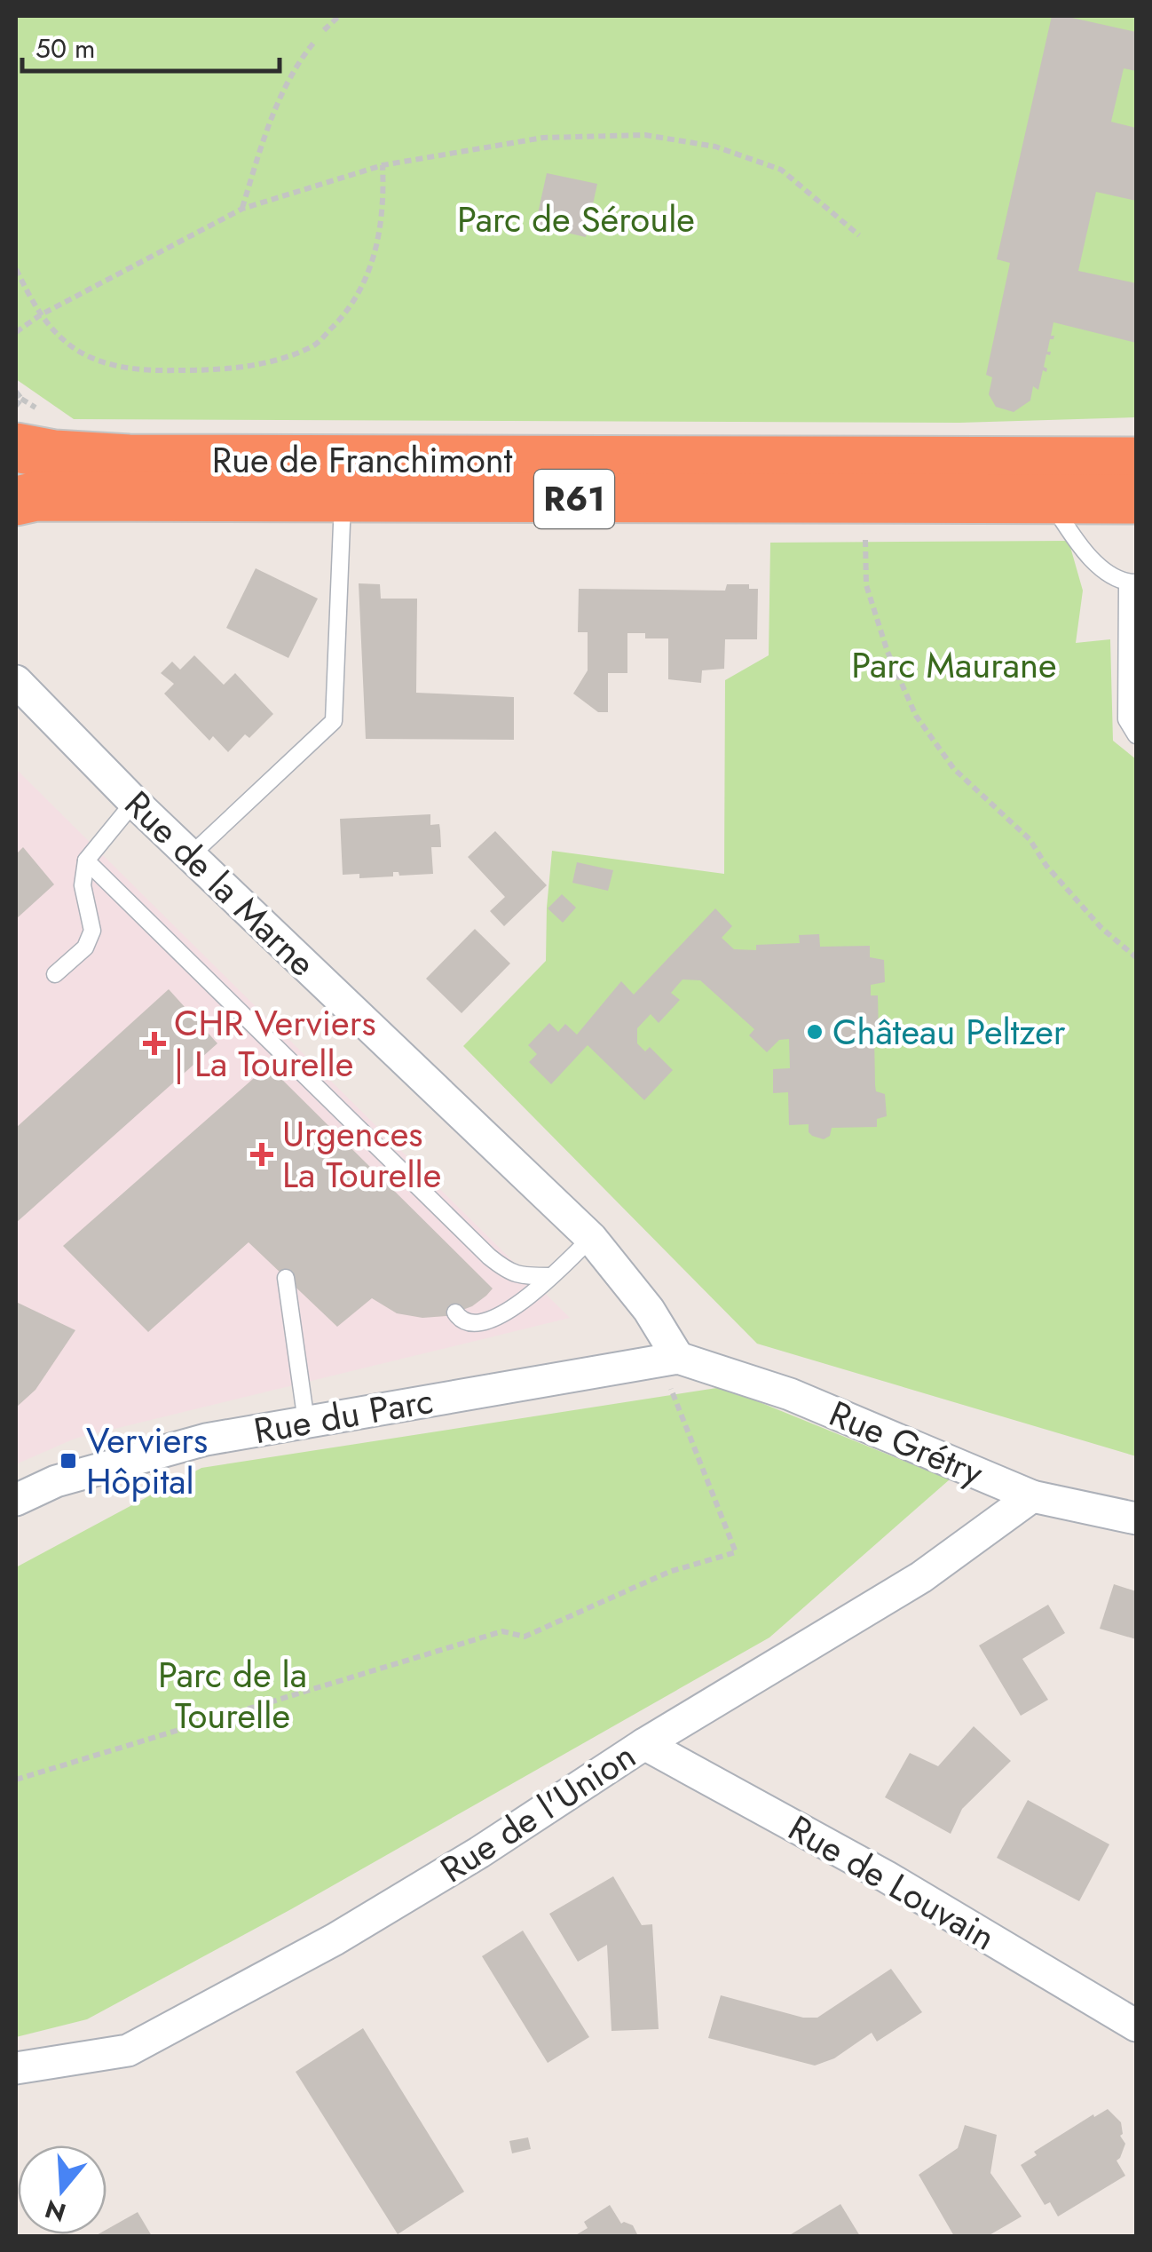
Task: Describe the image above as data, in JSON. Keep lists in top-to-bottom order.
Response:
{
  "streets": {
    "highway": ["Rue de Franchimont", "R61"],
    "street": [
      "Rue de la Marne",
      "Rue du Parc",
      "Rue Grétry",
      "Rue de l'Union",
      "Rue de Louvain"
    ]
  },
  "crossings": [
    ["Rue de la Marne", "Rue du Parc"],
    ["Rue de la Marne", "Rue Grétry"],
    ["Rue du Parc", "Rue Grétry"],
    ["Rue Grétry", "Rue de l'Union"],
    ["Rue de l'Union", "Rue de Louvain"]
  ],
  "parks": ["Parc de Séroule", "Parc Maurane", "Parc de la Tourelle"],
  "places": {
    "other": ["Château Peltzer"],
    "health": ["CHR Verviers | La Tourelle", "Urgences La Tourelle"],
    "transit": ["Verviers Hôpital"]
  },
  "scale_bar": "50 m",
  "north": "bottom"
}
